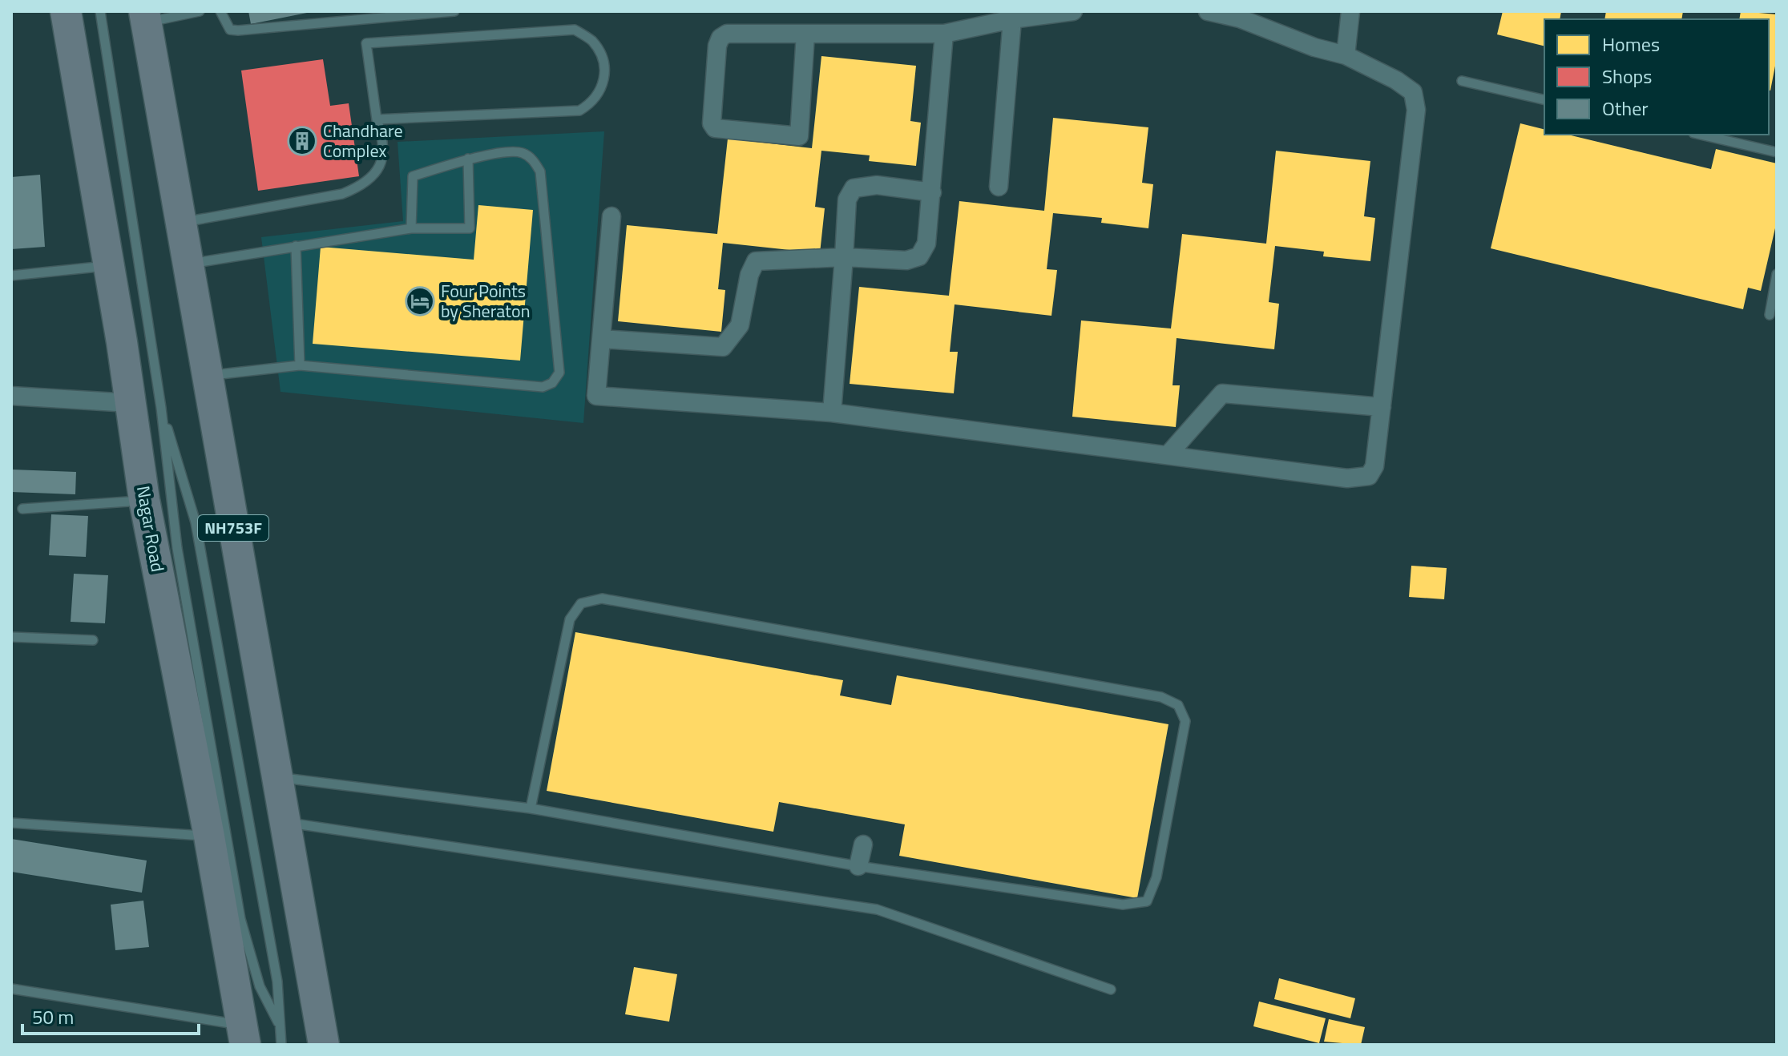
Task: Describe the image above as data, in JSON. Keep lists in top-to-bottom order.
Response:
{
  "streets": {
    "highway": ["NH753F", "Nagar Road"]
  },
  "places": {
    "building": ["Chandhare Complex"],
    "hotel": ["Four Points by Sheraton"]
  },
  "legend": ["Homes", "Shops", "Other"],
  "scale_bar": "50 m"
}
